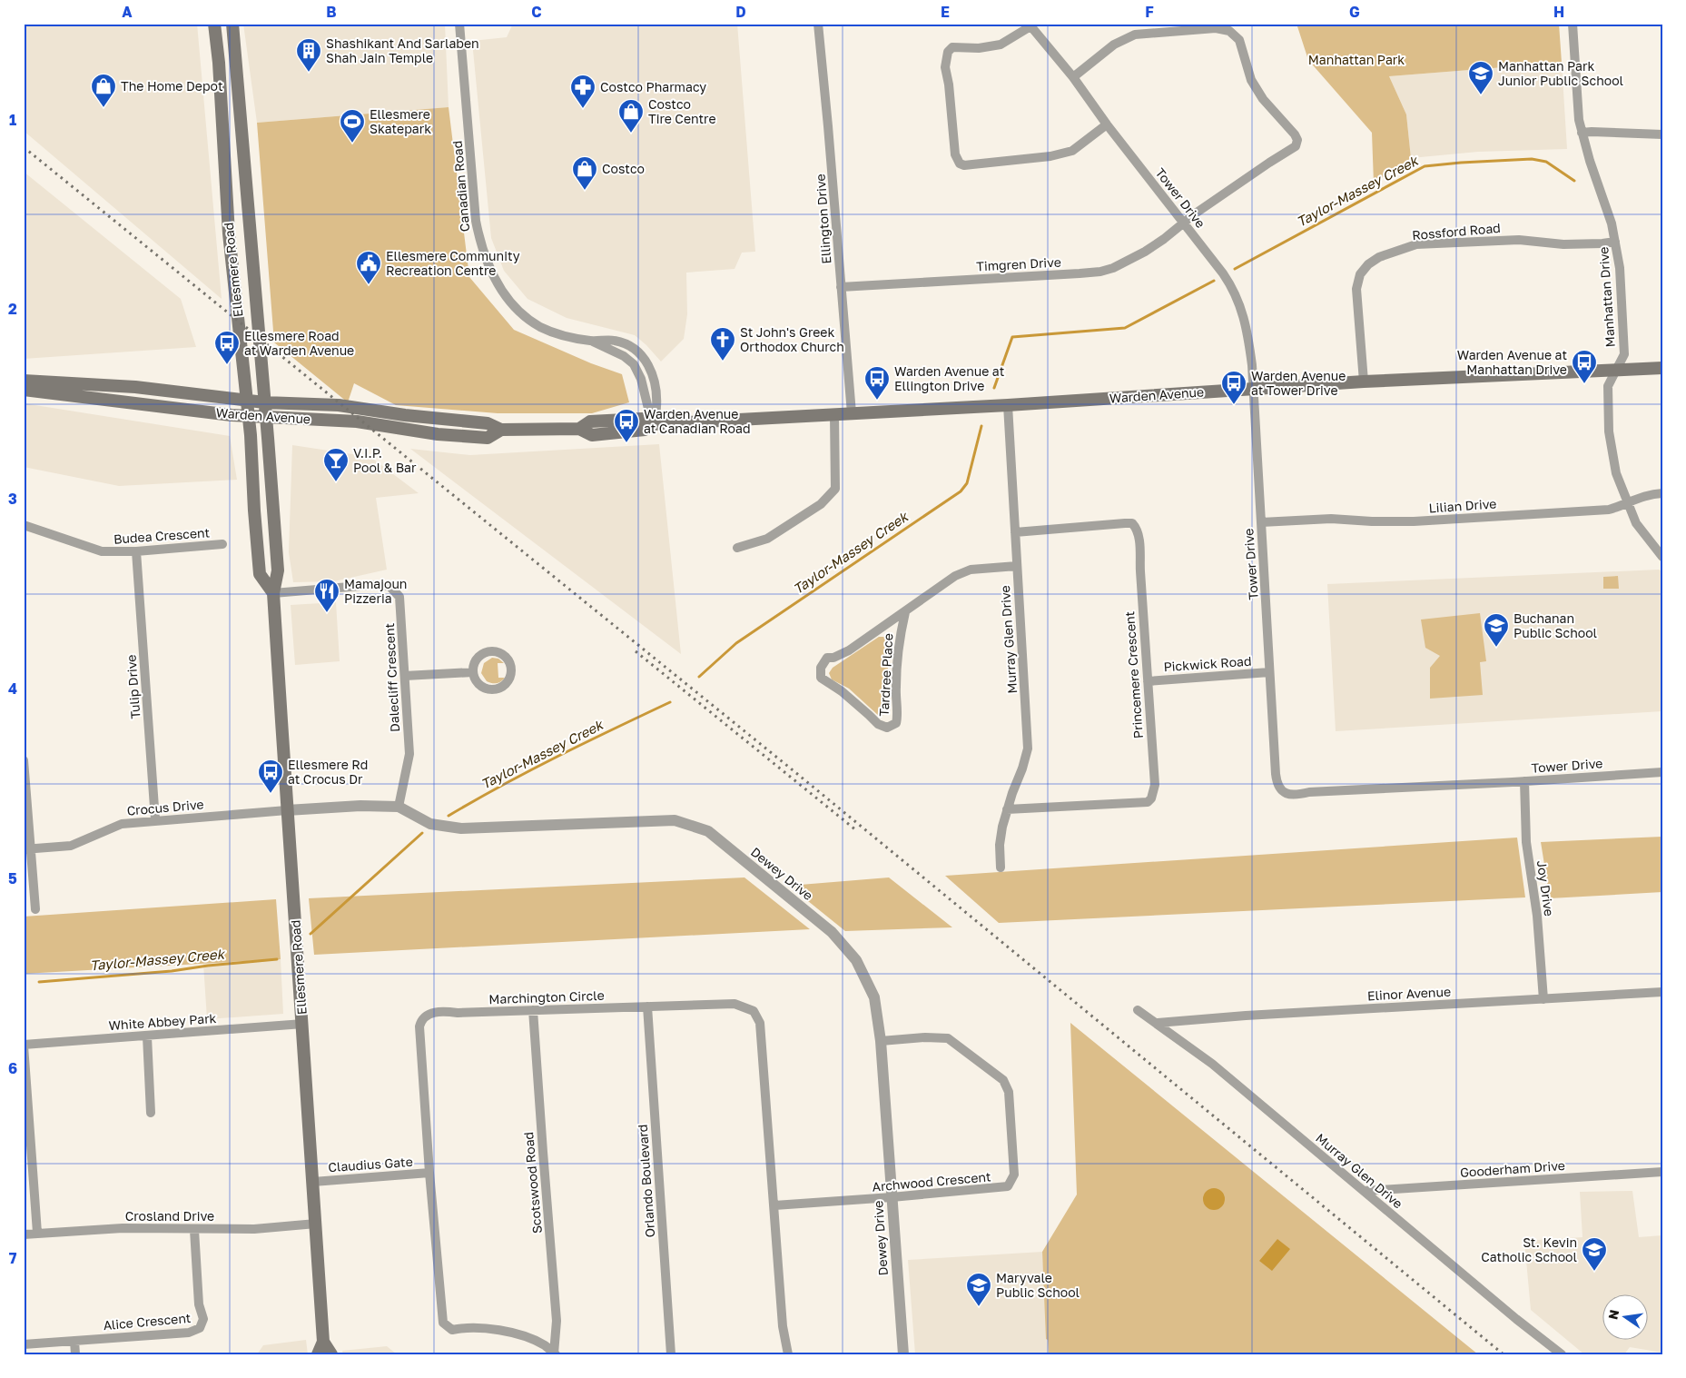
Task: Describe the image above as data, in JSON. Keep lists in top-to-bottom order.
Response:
{
  "streets": {
    "main road": ["Ellesmere Road", "Warden Avenue"],
    "street": [
      "Canadian Road",
      "Tower Drive",
      "Ellington Drive",
      "Rossford Road",
      "Timgren Drive",
      "Manhattan Drive",
      "Lilian Drive",
      "Budea Crescent",
      "Murray Glen Drive",
      "Pickwick Road",
      "Tardree Place",
      "Princemere Crescent",
      "Dalecliff Crescent",
      "Tulip Drive",
      "Crocus Drive",
      "Dewey Drive",
      "Joy Drive",
      "Elinor Avenue",
      "Marchington Circle",
      "White Abbey Park",
      "Claudius Gate",
      "Gooderham Drive",
      "Orlando Boulevard",
      "Archwood Crescent",
      "Scotswood Road",
      "Crosland Drive",
      "Alice Crescent"
    ]
  },
  "crossings": [
    ["Canadian Road", "Warden Avenue"],
    ["Tower Drive", "Timgren Drive"],
    ["Tower Drive", "Warden Avenue"],
    ["Tower Drive", "Lilian Drive"],
    ["Tower Drive", "Pickwick Road"],
    ["Tower Drive", "Joy Drive"],
    ["Ellington Drive", "Timgren Drive"],
    ["Ellington Drive", "Warden Avenue"],
    ["Rossford Road", "Manhattan Drive"],
    ["Rossford Road", "Warden Avenue"],
    ["Ellesmere Road", "Warden Avenue"],
    ["Ellesmere Road", "Dalecliff Crescent"],
    ["Ellesmere Road", "Crocus Drive"],
    ["Ellesmere Road", "Dewey Drive"],
    ["Ellesmere Road", "White Abbey Park"],
    ["Ellesmere Road", "Claudius Gate"],
    ["Ellesmere Road", "Crosland Drive"],
    ["Manhattan Drive", "Warden Avenue"],
    ["Manhattan Drive", "Lilian Drive"],
    ["Warden Avenue", "Murray Glen Drive"],
    ["Budea Crescent", "Tulip Drive"],
    ["Murray Glen Drive", "Tardree Place"],
    ["Murray Glen Drive", "Princemere Crescent"],
    ["Murray Glen Drive", "Elinor Avenue"],
    ["Murray Glen Drive", "Gooderham Drive"],
    ["Pickwick Road", "Princemere Crescent"],
    ["Dalecliff Crescent", "Dewey Drive"],
    ["Tulip Drive", "Crocus Drive"],
    ["Crocus Drive", "Dewey Drive"],
    ["Dewey Drive", "Archwood Crescent"],
    ["Joy Drive", "Elinor Avenue"],
    ["Marchington Circle", "Claudius Gate"],
    ["Marchington Circle", "Orlando Boulevard"],
    ["Marchington Circle", "Archwood Crescent"],
    ["Marchington Circle", "Scotswood Road"],
    ["Crosland Drive", "Alice Crescent"]
  ],
  "water": ["Taylor-Massey Creek"],
  "parks": ["Manhattan Park"],
  "places": {
    "building": ["Shashikant And Sarlaben Shah Jain Temple"],
    "school or university": [
      "Manhattan Park Junior Public School",
      "Buchanan Public School",
      "St. Kevin Catholic School",
      "Maryvale Public School"
    ],
    "shop": ["The Home Depot", "Costco Tire Centre", "Costco"],
    "pharmacy": ["Costco Pharmacy"],
    "sports": ["Ellesmere Skatepark"],
    "public building": ["Ellesmere Community Recreation Centre"],
    "church": ["St John's Greek Orthodox Church"],
    "bus stop": [
      "Ellesmere Road at Warden Avenue",
      "Warden Avenue at Manhattan Drive",
      "Warden Avenue at Ellington Drive",
      "Warden Avenue at Tower Drive",
      "Warden Avenue at Canadian Road",
      "Ellesmere Rd at Crocus Dr"
    ],
    "bar": ["V.I.P. Pool & Bar"],
    "restaurant": ["Mamajoun Pizzeria"]
  },
  "north": "left",
  "grid": {
    "columns": [
      "A",
      "B",
      "C",
      "D",
      "E",
      "F",
      "G",
      "H"
    ],
    "rows": [
      "1",
      "2",
      "3",
      "4",
      "5",
      "6",
      "7"
    ]
  }
}
